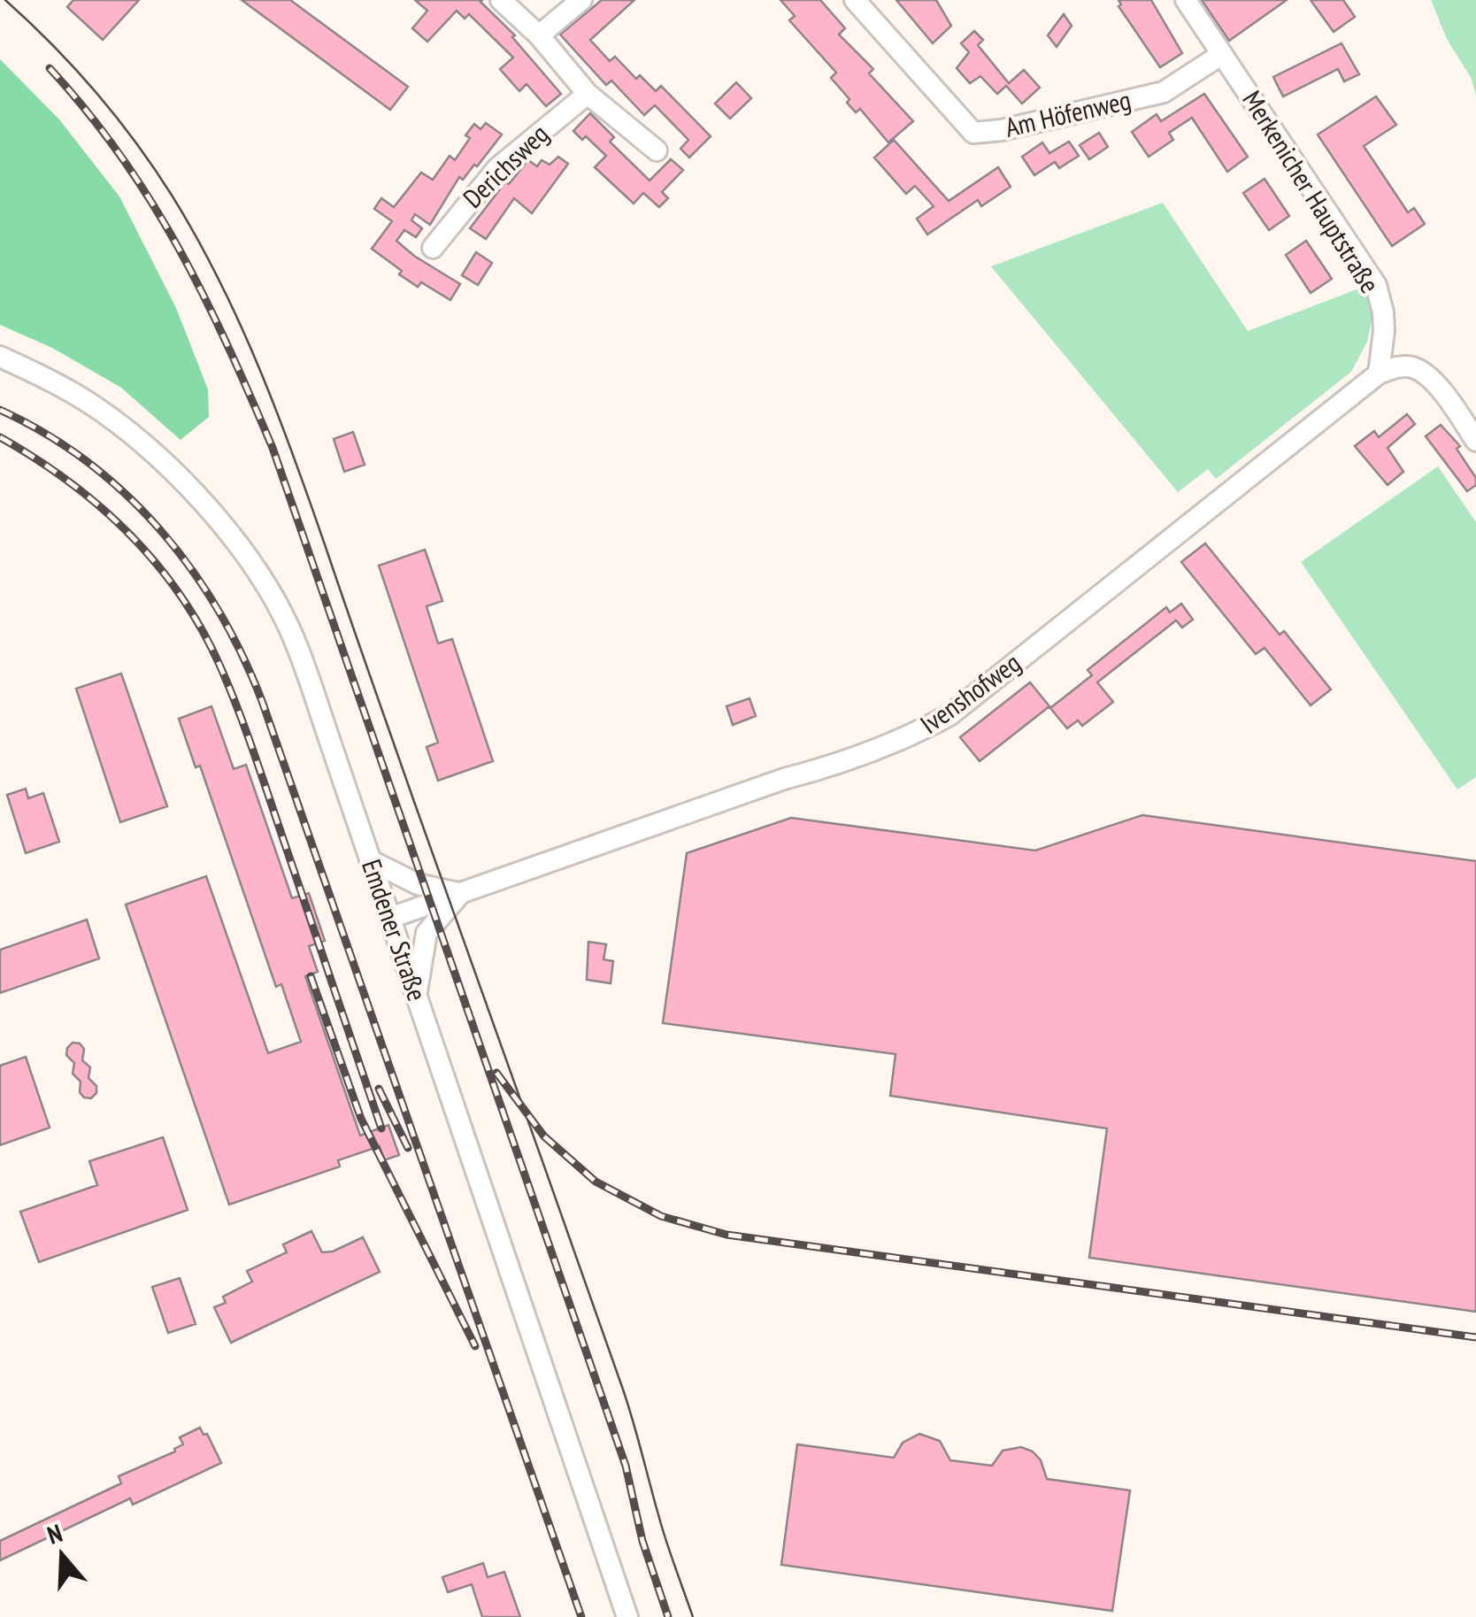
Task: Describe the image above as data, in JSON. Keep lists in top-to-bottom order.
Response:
{
  "streets": {
    "street": [
      "Am Höfenweg",
      "Derichsweg",
      "Merkenicher Hauptstraße",
      "Ivenshofweg",
      "Emdener Straße"
    ]
  },
  "crossings": [
    ["Am Höfenweg", "Merkenicher Hauptstraße"],
    ["Merkenicher Hauptstraße", "Ivenshofweg"],
    ["Ivenshofweg", "Emdener Straße"]
  ],
  "north": "top"
}
